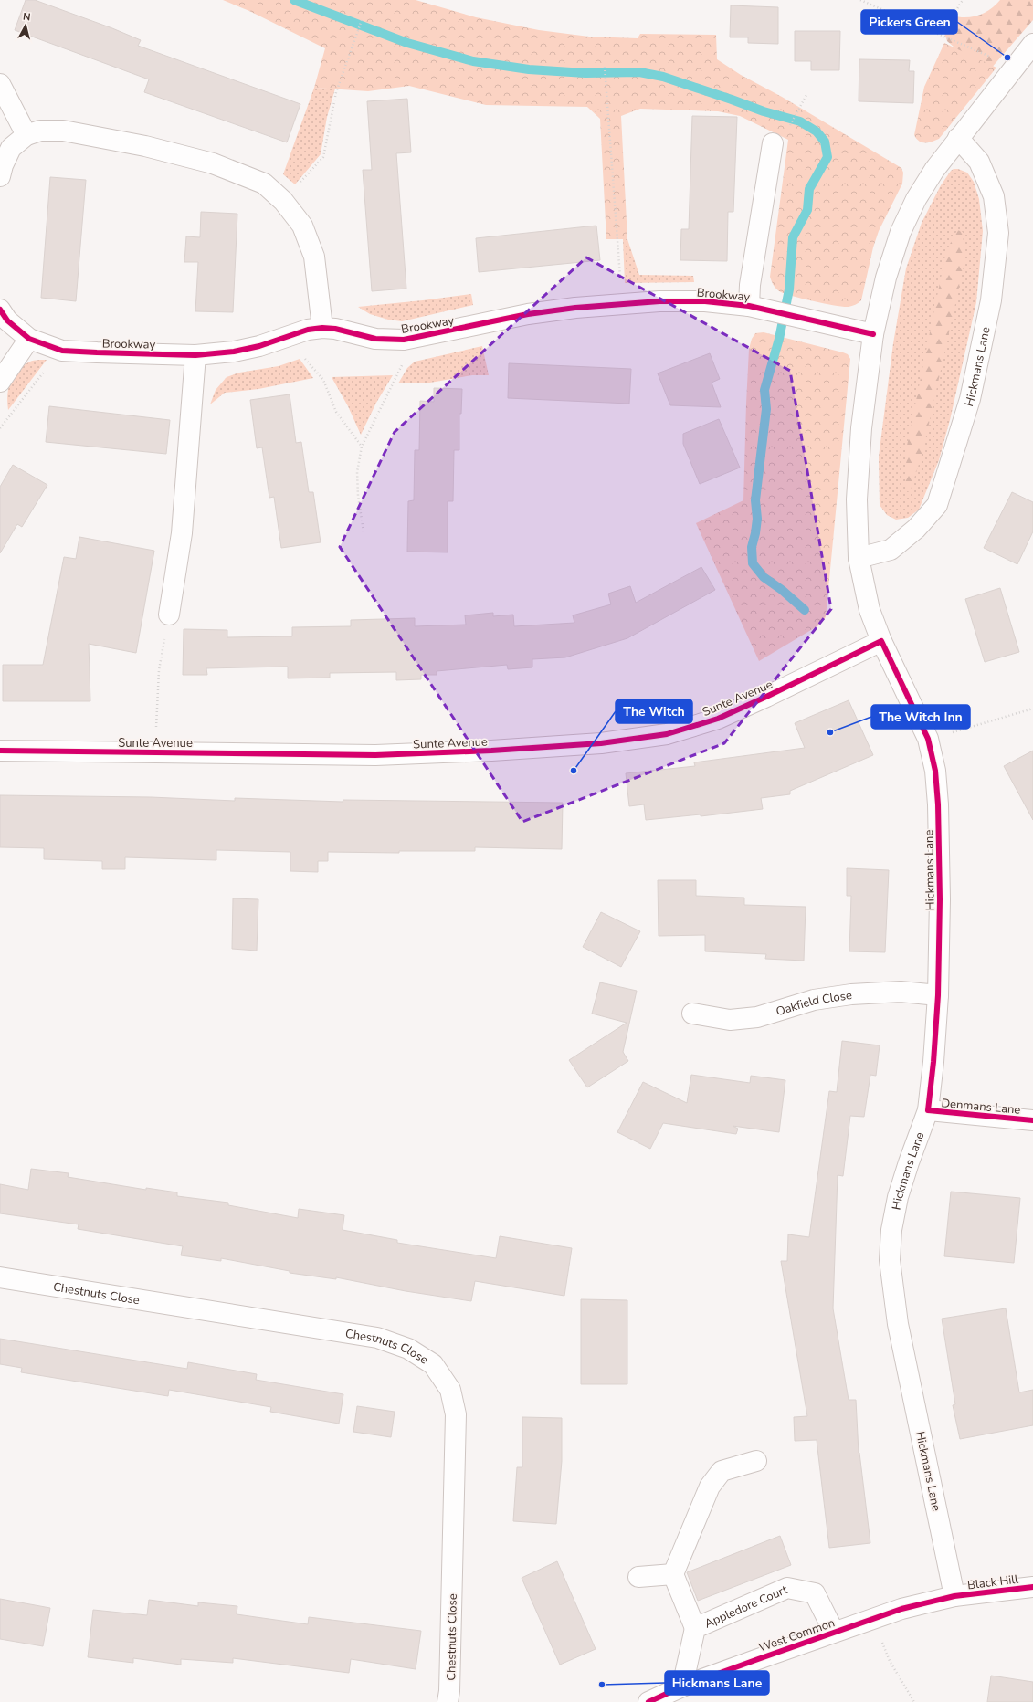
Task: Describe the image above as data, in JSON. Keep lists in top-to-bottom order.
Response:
{
  "streets": {
    "street": [
      "Brookway",
      "Hickmans Lane",
      "Sunte Avenue",
      "Oakfield Close",
      "Denmans Lane",
      "Chestnuts Close",
      "Black Hill",
      "Appledore Court",
      "West Common"
    ]
  },
  "crossings": [
    ["Brookway", "Hickmans Lane"],
    ["Hickmans Lane", "Sunte Avenue"],
    ["Hickmans Lane", "Oakfield Close"],
    ["Hickmans Lane", "Denmans Lane"],
    ["Hickmans Lane", "Black Hill"],
    ["Hickmans Lane", "West Common"],
    ["Black Hill", "West Common"],
    ["Appledore Court", "West Common"]
  ],
  "places": [
    "Pickers Green",
    "The Witch Inn",
    "The Witch",
    "Hickmans Lane"
  ],
  "north": "top"
}
